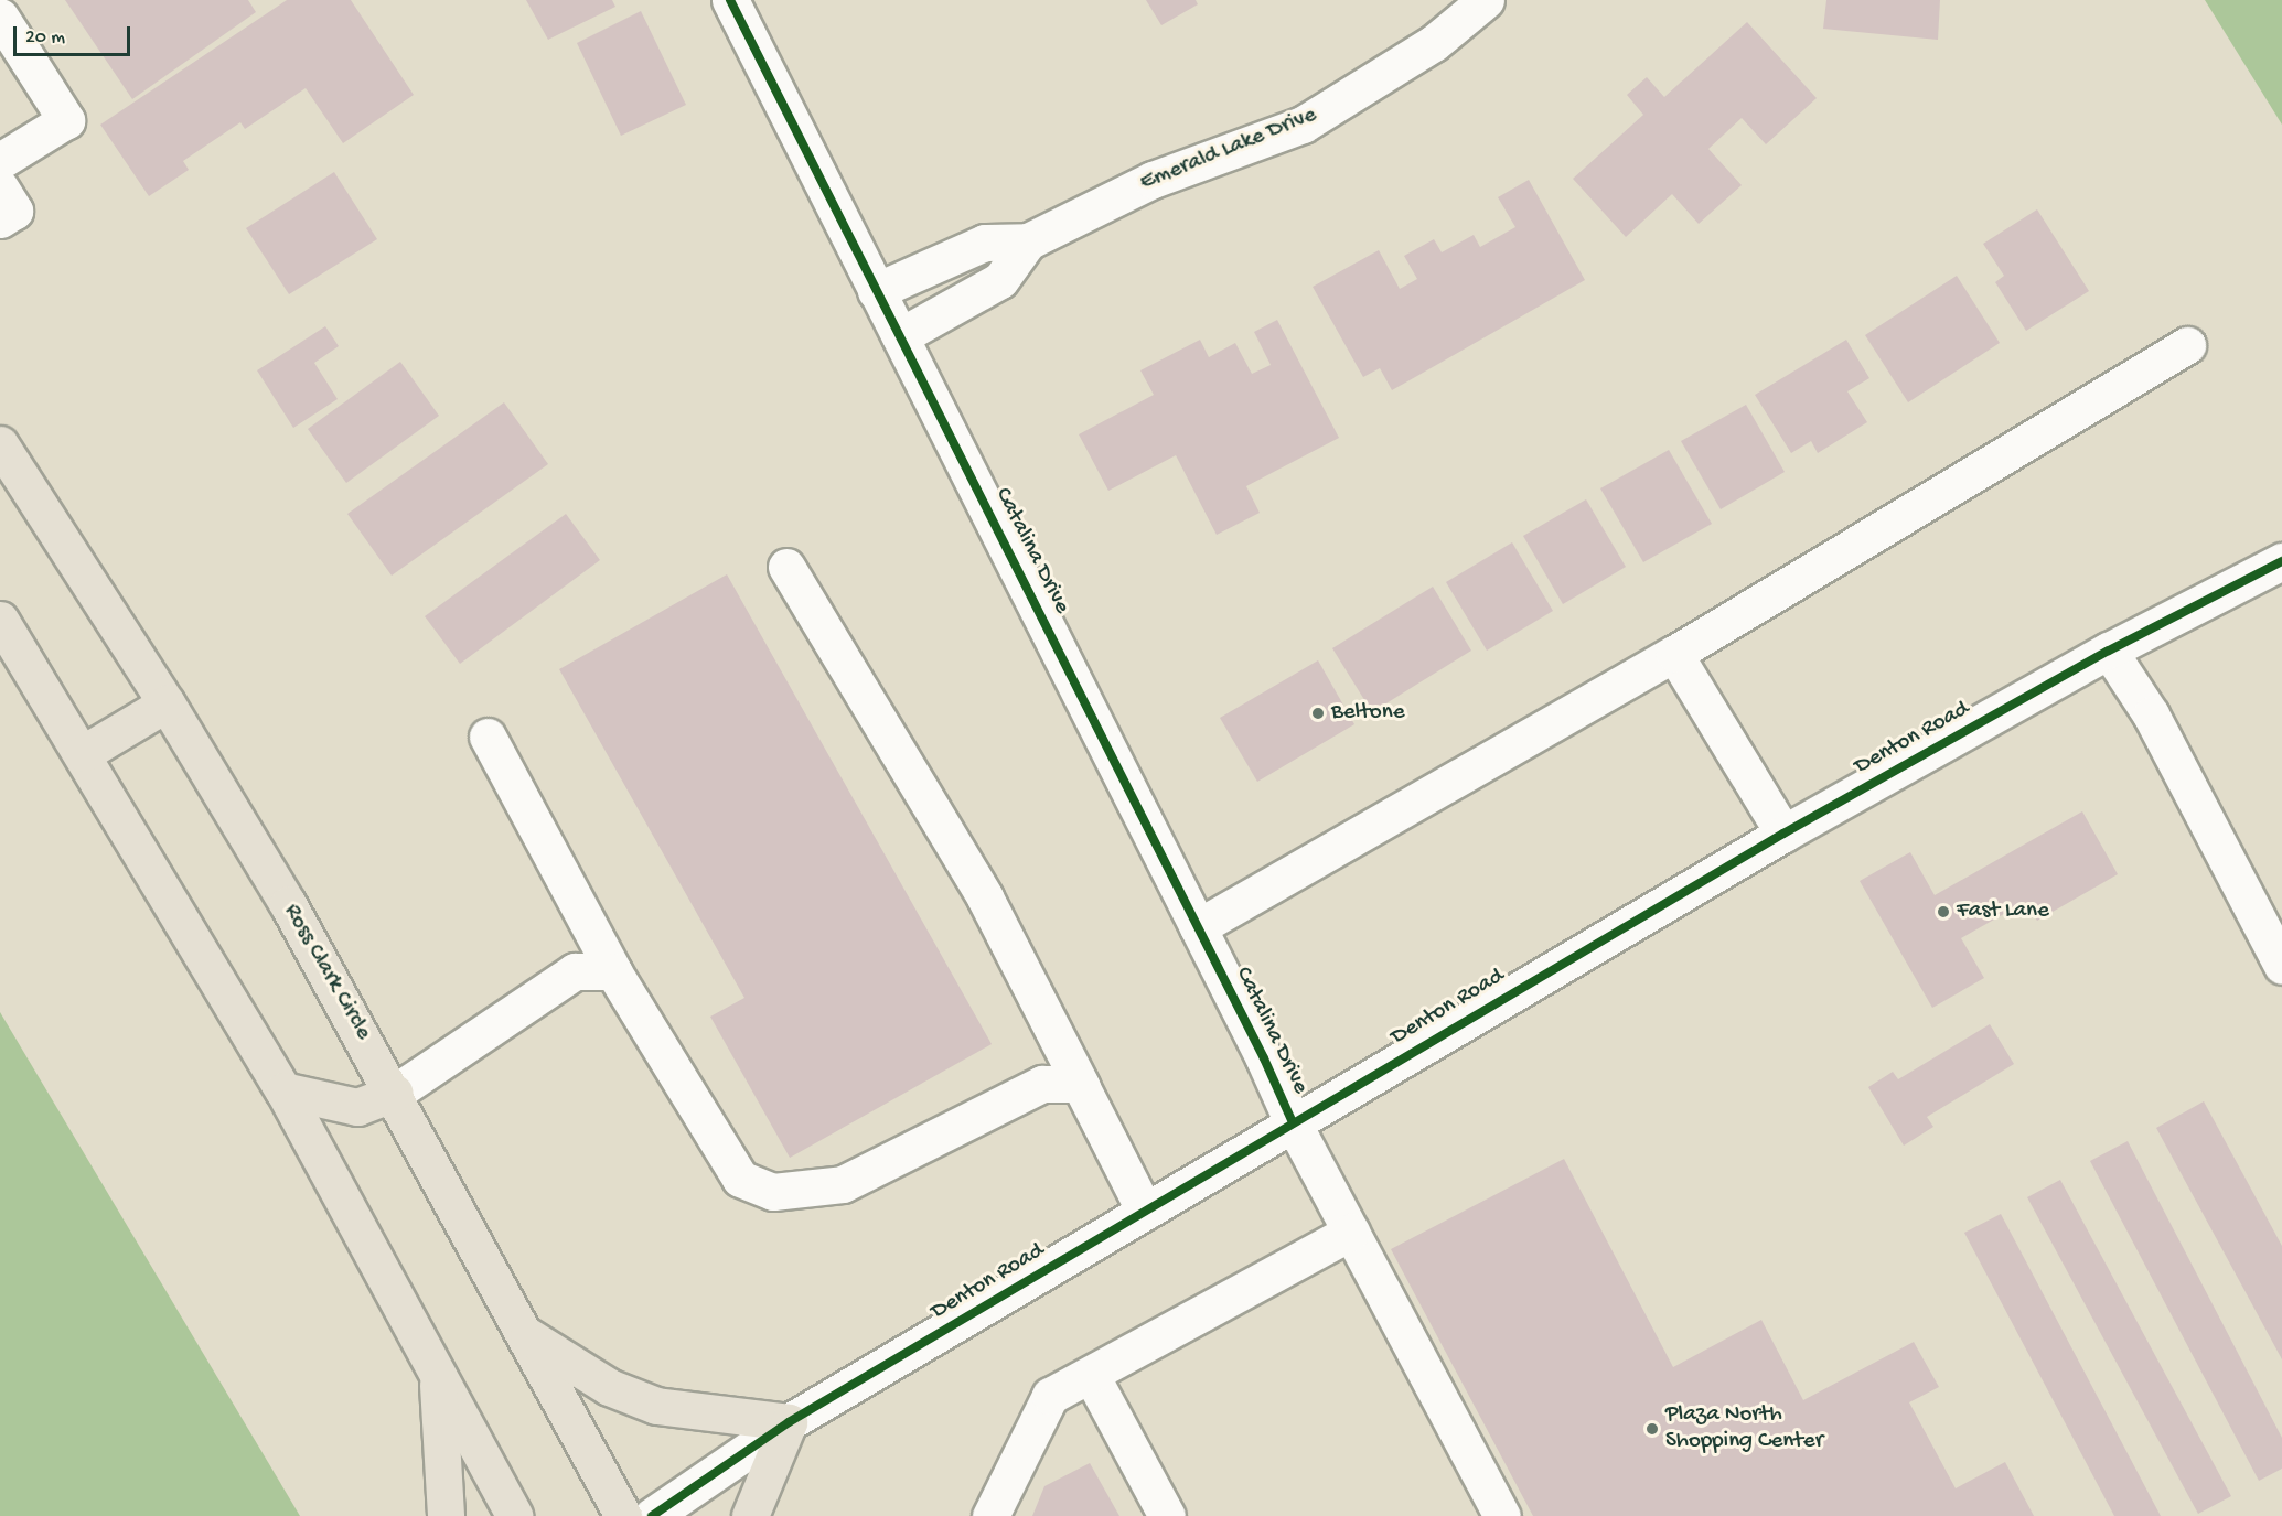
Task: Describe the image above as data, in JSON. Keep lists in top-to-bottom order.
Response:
{
  "streets": {
    "highway": ["Ross Clark Circle"],
    "street": ["Emerald Lake Drive", "Catalina Drive", "Denton Road"]
  },
  "crossings": [
    ["Emerald Lake Drive", "Catalina Drive"],
    ["Catalina Drive", "Denton Road"]
  ],
  "places": ["Beltone", "Fast Lane", "Plaza North Shopping Center"],
  "scale_bar": "20 m"
}
